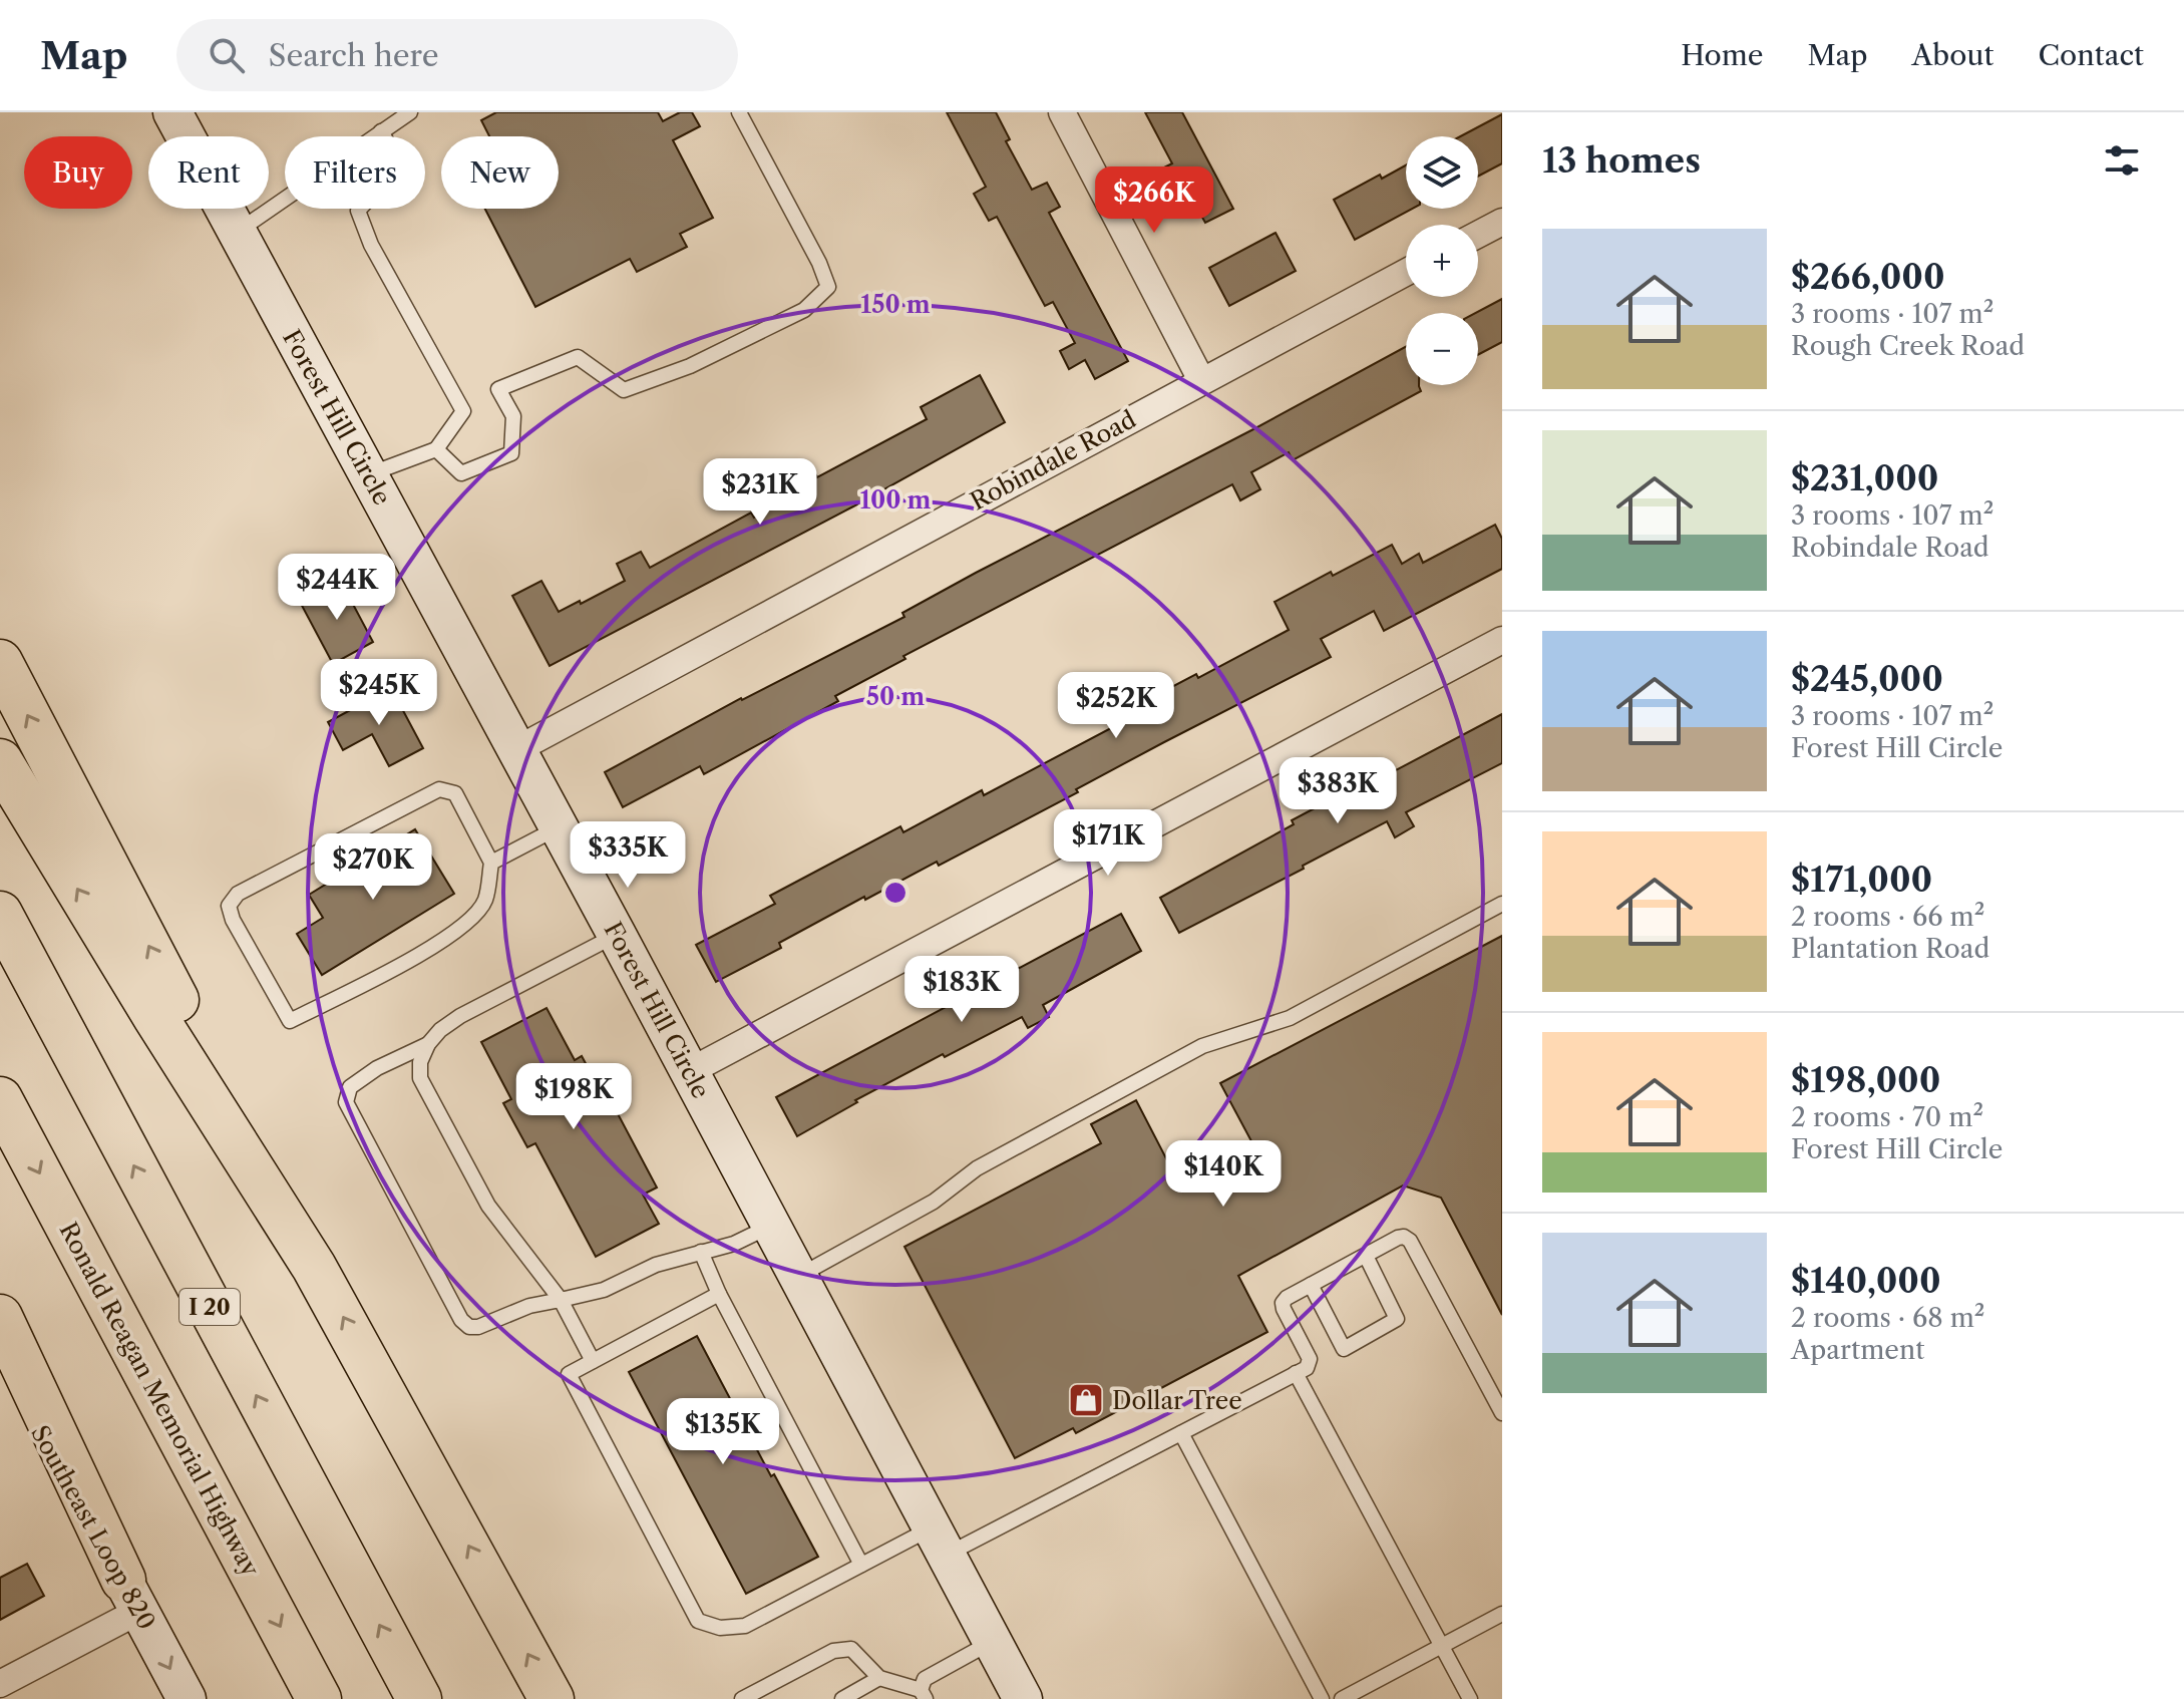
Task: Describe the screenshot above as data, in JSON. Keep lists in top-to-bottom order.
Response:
{
  "streets": {
    "highway": ["I 20", "Ronald Reagan Memorial Highway"],
    "street": ["Forest Hill Circle", "Robindale Road", "Southeast Loop 820"]
  },
  "crossings": [
    ["Forest Hill Circle", "Robindale Road"]
  ],
  "places": {
    "shop": ["Dollar Tree"]
  },
  "page": {
    "header": "Map",
    "search": "Search here",
    "nav": [
      "Home",
      "Map",
      "About",
      "Contact"
    ],
    "heading": "13 homes",
    "map_buttons": ["+", "−"],
    "chip": [
      "Buy",
      "Rent",
      "Filters",
      "New"
    ],
    "price": [
      "$266K",
      "$231K",
      "$244K",
      "$245K",
      "$252K",
      "$383K",
      "$171K",
      "$335K",
      "$270K",
      "$183K",
      "$198K",
      "$140K",
      "$135K"
    ],
    "list": [
      {
        "name": "$266,000",
        "note": "3 rooms · 107 m² · Rough Creek Road"
      },
      {
        "name": "$231,000",
        "note": "3 rooms · 107 m² · Robindale Road"
      },
      {
        "name": "$245,000",
        "note": "3 rooms · 107 m² · Forest Hill Circle"
      },
      {
        "name": "$171,000",
        "note": "2 rooms · 66 m² · Plantation Road"
      },
      {
        "name": "$198,000",
        "note": "2 rooms · 70 m² · Forest Hill Circle"
      },
      {
        "name": "$140,000",
        "note": "2 rooms · 68 m² · Apartment"
      }
    ]
  },
  "rings": ["150 m", "100 m", "50 m"]
}
